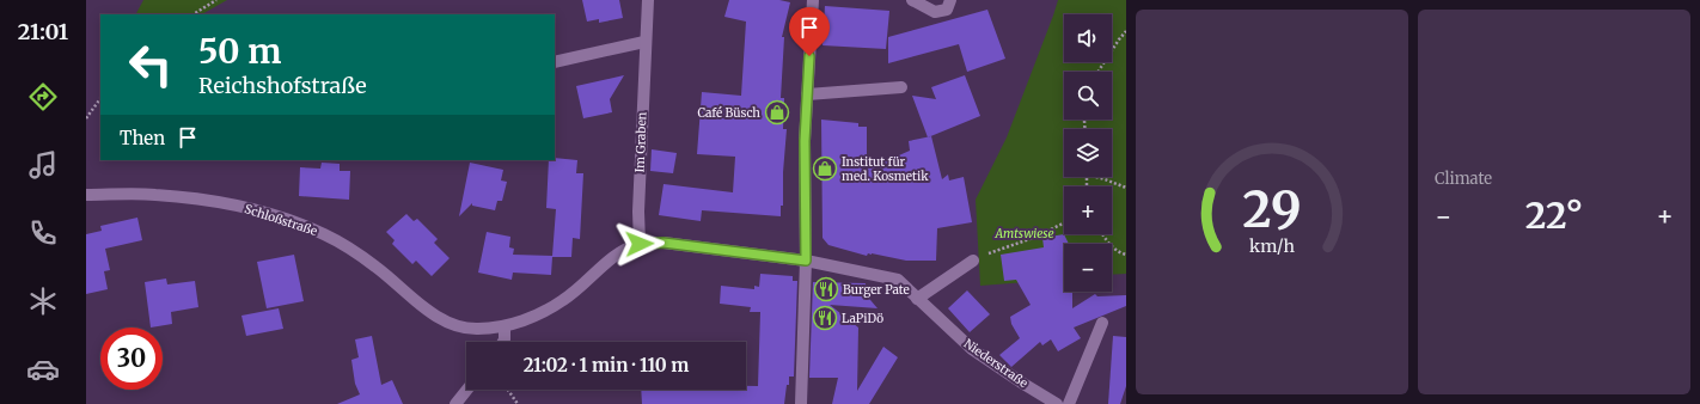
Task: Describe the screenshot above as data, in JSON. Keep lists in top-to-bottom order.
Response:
{
  "streets": {
    "street": ["Im Graben", "Schloßstraße", "Niederstraße"]
  },
  "crossings": [
    ["Im Graben", "Schloßstraße"],
    ["Schloßstraße", "Niederstraße"]
  ],
  "parks": ["Amtswiese"],
  "places": {
    "shop": ["Café Büsch", "Institut für med. Kosmetik"],
    "restaurant": ["Burger Pate", "LaPiDö"]
  },
  "page": {
    "tabs": "21:01",
    "tile": "Climate",
    "map_buttons": ["+", "−"],
    "turn": ["50 m", "Reichshofstraße"],
    "then": "Then",
    "heat": ["−", "22°", "+"],
    "limit": "30",
    "trip": "21:02 · 1 min · 110 m",
    "gauge": ["29", "km/h"]
  }
}
